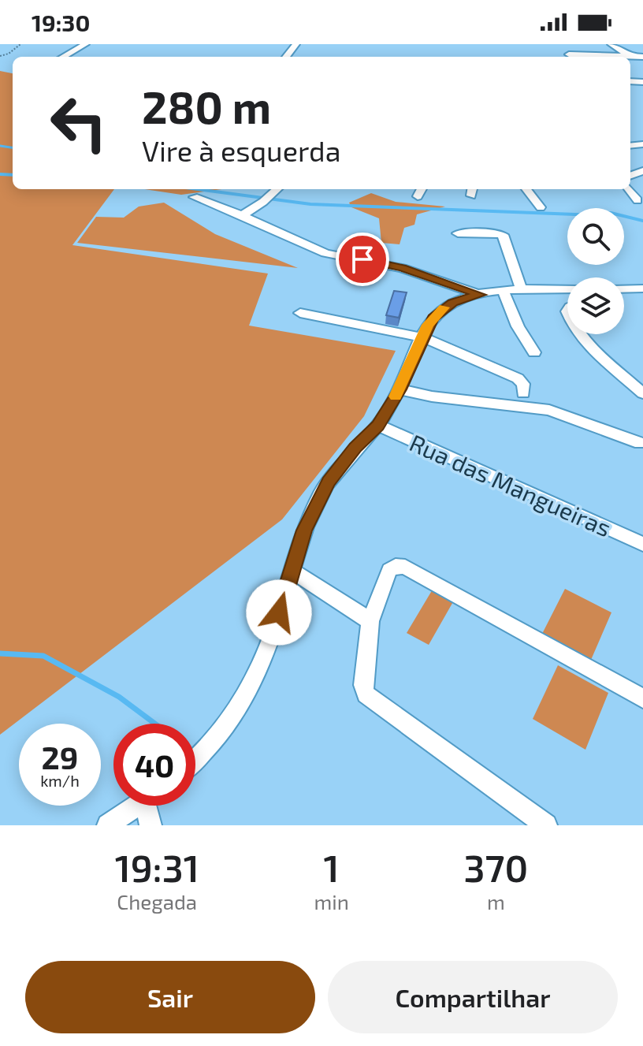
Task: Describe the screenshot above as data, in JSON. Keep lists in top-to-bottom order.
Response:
{
  "streets": {
    "street": ["Rua das Mangueiras"]
  },
  "page": {
    "status": "19:30",
    "turn": ["280 m", "Vire à esquerda"],
    "speed": "29 km/h",
    "limit": "40",
    "eta": [
      "19:31",
      "Chegada",
      "1",
      "min",
      "370",
      "m"
    ],
    "buttons": ["Sair", "Compartilhar"]
  }
}
